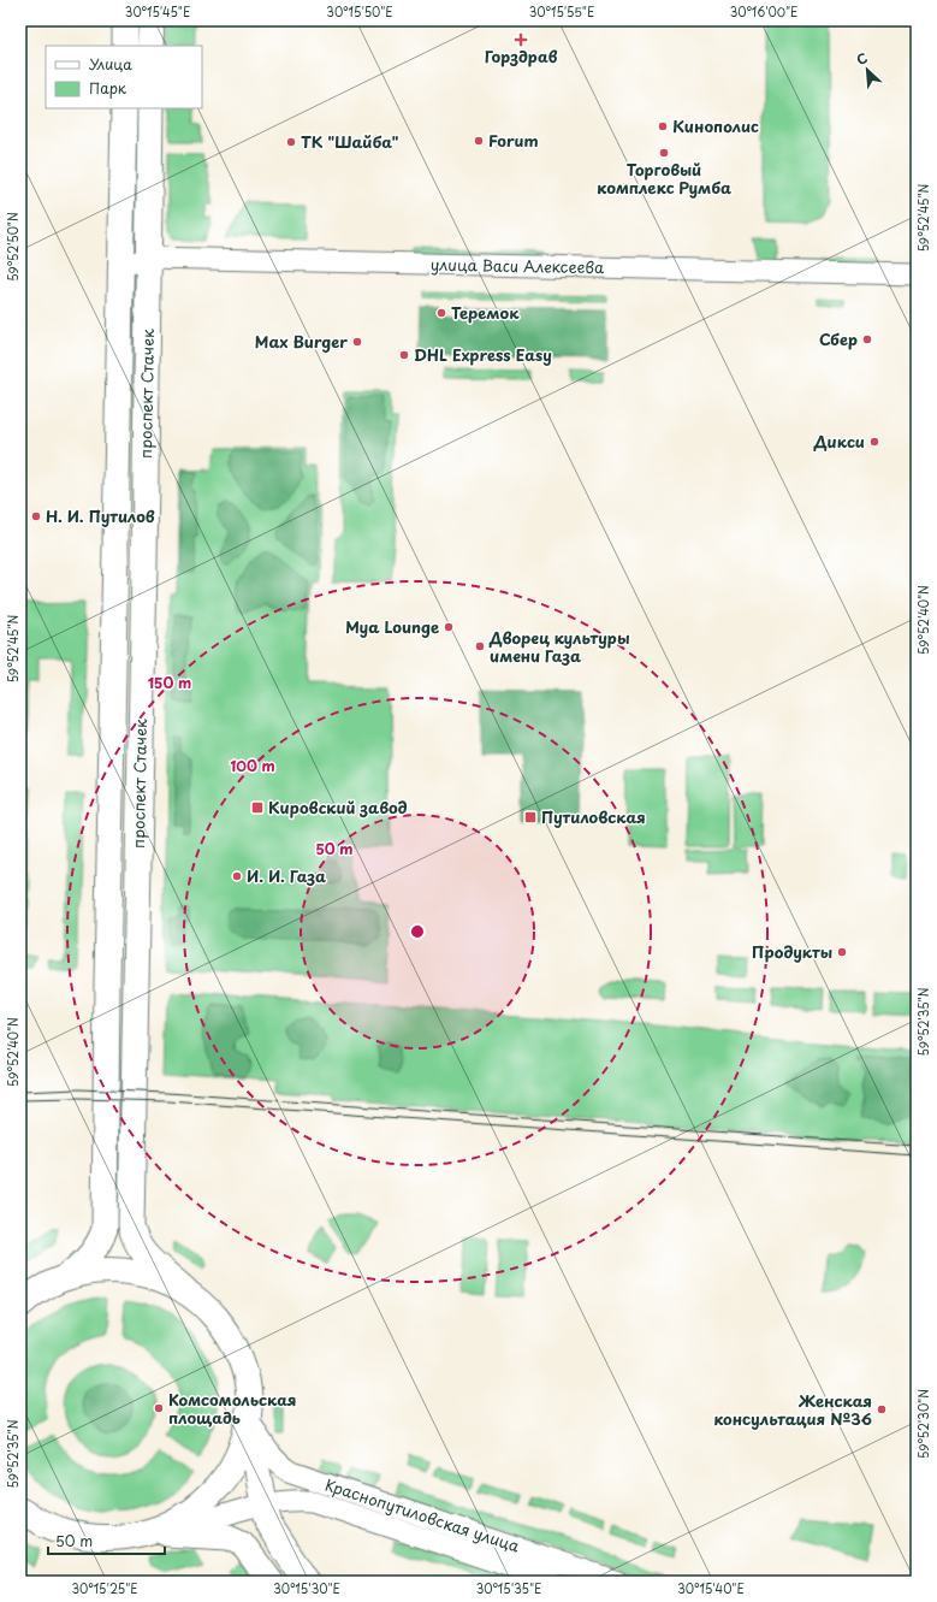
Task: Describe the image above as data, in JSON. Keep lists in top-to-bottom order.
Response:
{
  "streets": {
    "main road": ["проспект Стачек"],
    "street": ["улица Васи Алексеева", "Краснопутиловская улица"]
  },
  "crossings": [
    ["улица Васи Алексеева", "проспект Стачек"]
  ],
  "places": {
    "health": ["Горздрав"],
    "other": [
      "Кинополис",
      "Forum",
      "ТК \"Шайба\"",
      "Торговый комплекс Румба",
      "Теремок",
      "Сбер",
      "Max Burger",
      "DHL Express Easy",
      "Дикси",
      "Н. И. Путилов",
      "Mya Lounge",
      "Дворец культуры имени Газа",
      "И. И. Газа",
      "Продукты",
      "Комсомольская площадь",
      "Женская консультация №36"
    ],
    "transit": ["Кировский завод", "Путиловская"]
  },
  "legend": ["Улица", "Парк"],
  "scale_bar": "50 m",
  "north": "top left",
  "coordinates": [
    "30°15'45\"E",
    "30°15'50\"E",
    "30°15'55\"E",
    "30°16'00\"E",
    "59°52'45\"N",
    "59°52'50\"N",
    "59°52'40\"N",
    "59°52'35\"N",
    "59°52'30\"N",
    "30°15'25\"E",
    "30°15'30\"E",
    "30°15'35\"E",
    "30°15'40\"E"
  ],
  "rings": ["150 m", "100 m", "50 m"]
}
